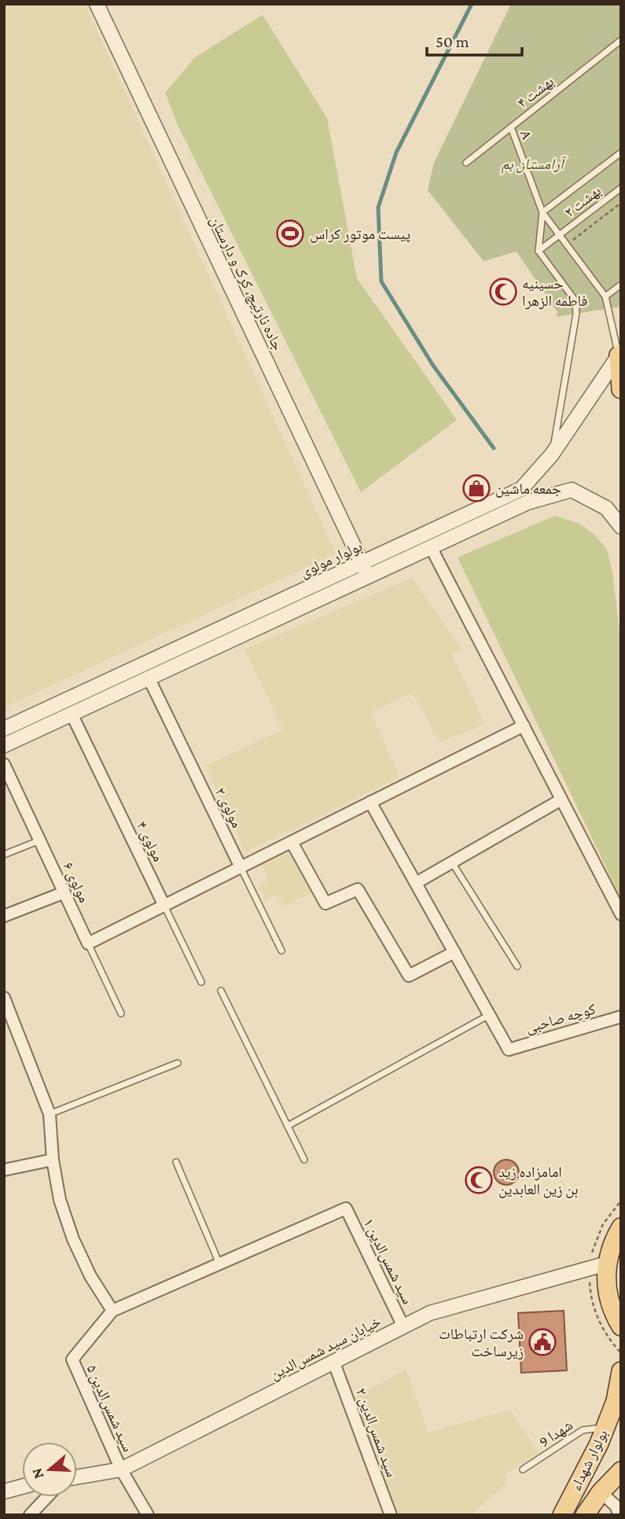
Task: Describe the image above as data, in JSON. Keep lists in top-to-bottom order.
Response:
{
  "streets": {
    "main road": ["بولوار شهداء"],
    "street": [
      "جاده نارتیچ، کرک و دارستان",
      "بولوار مولوی",
      "مولوی ۲",
      "مولوی ۴",
      "مولوی ۶",
      "کوچه صاحبی",
      "سید شمس‌الدین ۱",
      "خیابان سید شمس‌الدین",
      "سید شمس‌الدین ۵",
      "سید شمس‌الدین ۲"
    ],
    "lane": [
      "بهشت ۴",
      "A",
      "بهشت ۲",
      "شهدا 9"
    ]
  },
  "crossings": [
    ["بهشت ۴", "A"],
    ["جاده نارتیچ، کرک و دارستان", "بولوار مولوی"],
    ["بولوار مولوی", "مولوی ۲"],
    ["بولوار مولوی", "مولوی ۴"],
    ["سید شمس‌الدین ۱", "خیابان سید شمس‌الدین"],
    ["خیابان سید شمس‌الدین", "سید شمس‌الدین ۵"],
    ["خیابان سید شمس‌الدین", "سید شمس‌الدین ۲"],
    ["شهدا 9", "بولوار شهداء"]
  ],
  "parks": ["آرامستان بم"],
  "places": {
    "sports": ["پیست موتور کراس"],
    "mosque": ["حسینیه فاطمه الزهرا", "امامزاده زید بن زین العابدین"],
    "shop": ["جمعه ماشین"],
    "public building": ["شرکت ارتباطات زیرساخت"]
  },
  "scale_bar": "50 m",
  "north": "left"
}
